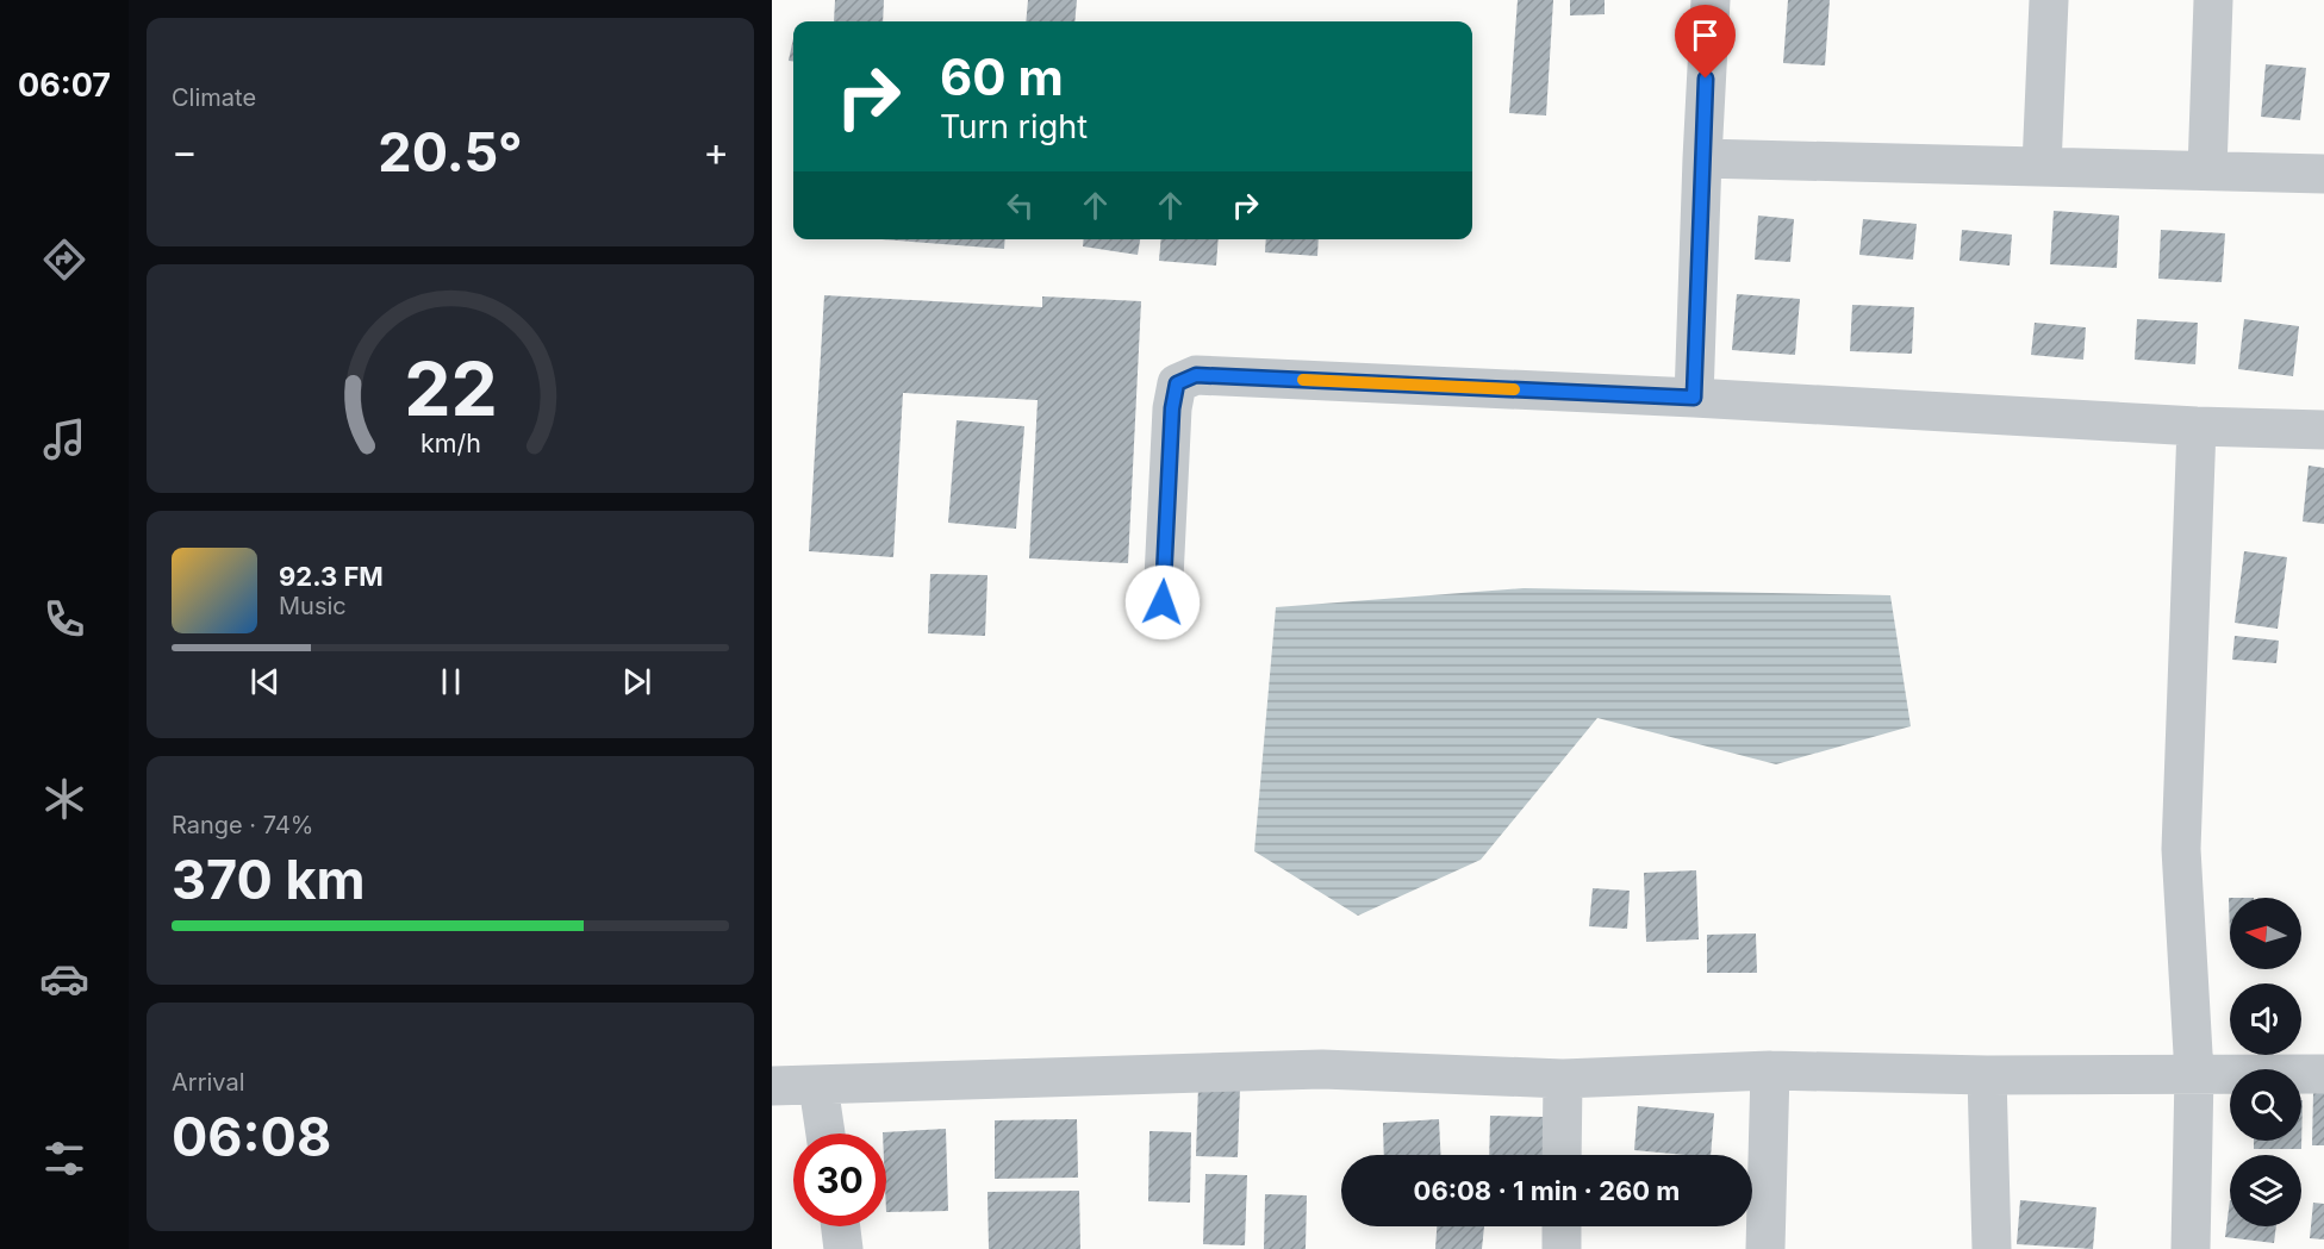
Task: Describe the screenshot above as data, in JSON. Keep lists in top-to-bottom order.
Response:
{
  "north": "left",
  "page": {
    "tabs": "06:07",
    "tile": [
      "Climate",
      ["Range · 74%", "370 km"],
      ["Arrival", "06:08"]
    ],
    "turn": ["60 m", "Turn right"],
    "heat": ["−", "20.5°", "+"],
    "song": ["92.3 FM", "Music"],
    "limit": "30",
    "trip": "06:08 · 1 min · 260 m",
    "gauge": ["22", "km/h"]
  }
}
